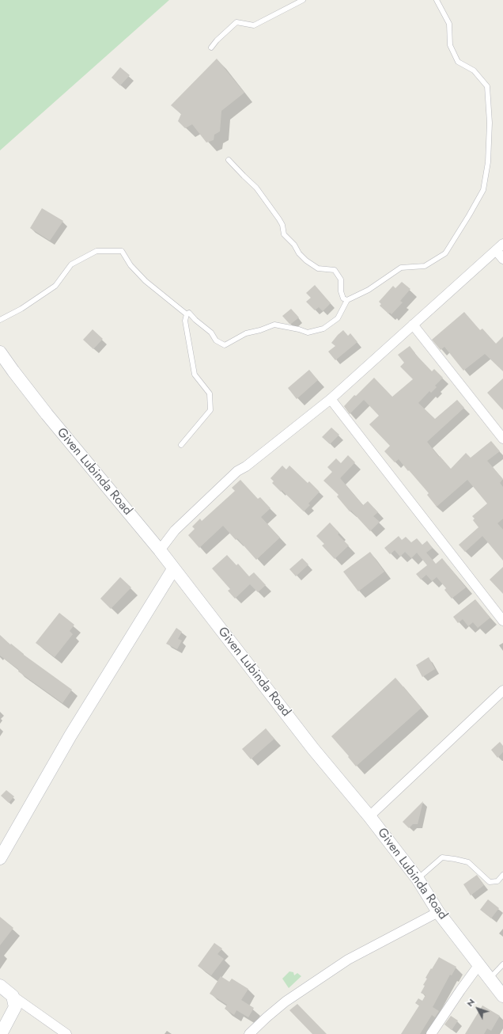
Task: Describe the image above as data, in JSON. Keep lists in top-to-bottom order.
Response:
{
  "streets": {
    "street": ["Given Lubinda Road"]
  },
  "north": "top left"
}
